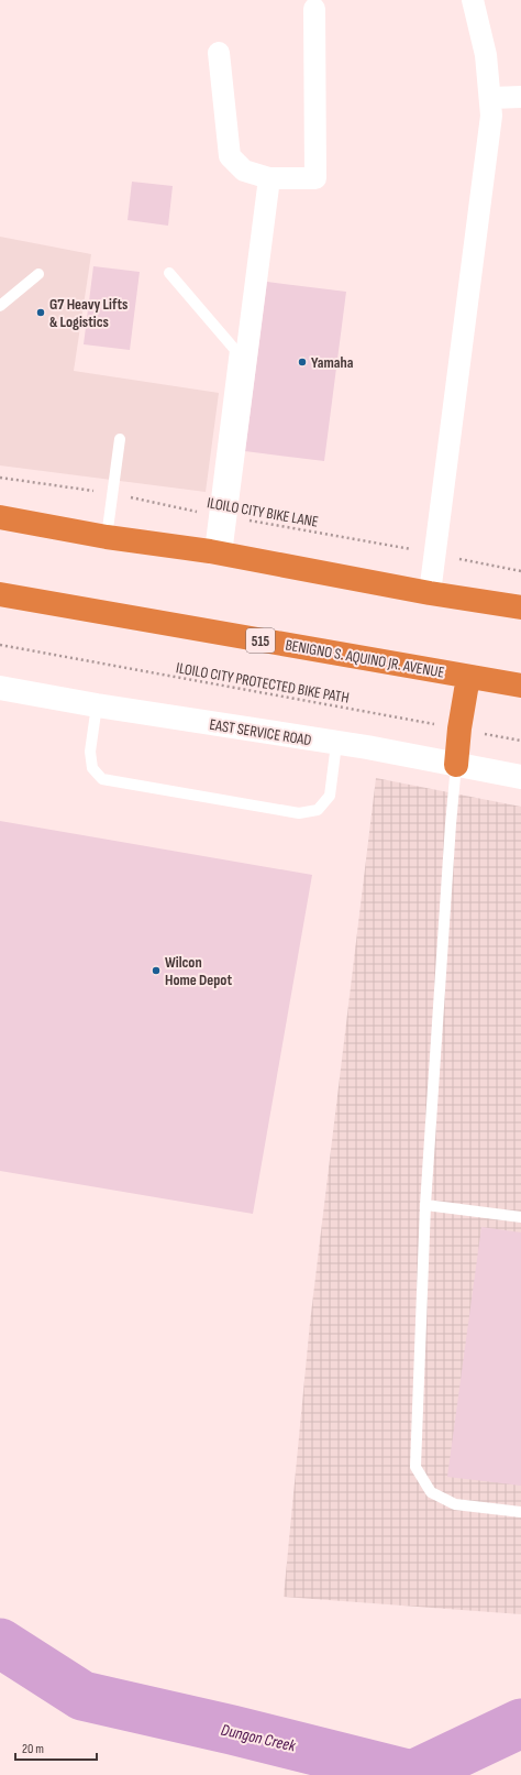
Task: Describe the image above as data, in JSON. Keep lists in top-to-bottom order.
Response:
{
  "streets": {
    "highway": ["515", "BENIGNO S. AQUINO JR. AVENUE"],
    "street": ["EAST SERVICE ROAD"],
    "path": ["ILOILO CITY BIKE LANE", "ILOILO CITY PROTECTED BIKE PATH"]
  },
  "water": ["Dungon Creek"],
  "places": ["G7 Heavy Lifts & Logistics", "Yamaha", "Wilcon Home Depot"],
  "scale_bar": "20 m"
}
